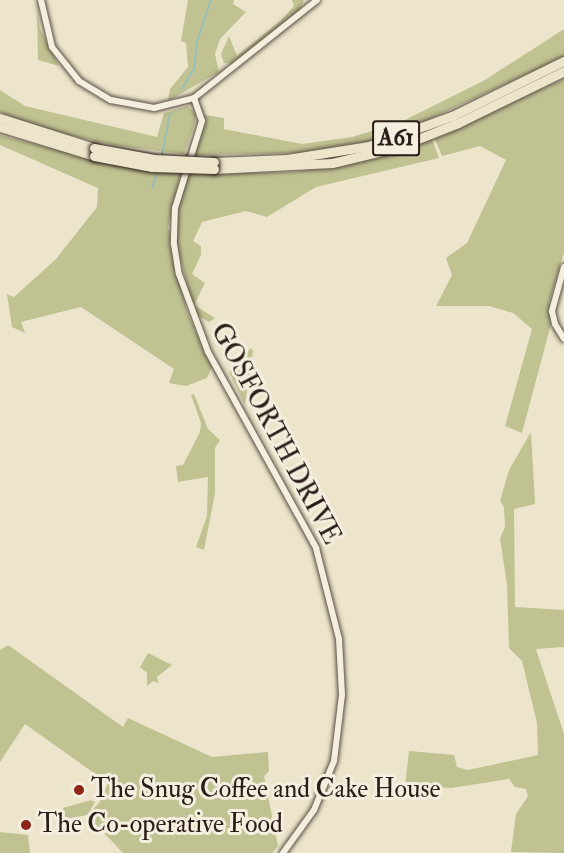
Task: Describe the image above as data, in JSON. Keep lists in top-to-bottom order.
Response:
{
  "streets": {
    "highway": ["A61"],
    "street": ["GOSFORTH DRIVE"]
  },
  "places": ["The Snug Coffee and Cake House", "The Co-operative Food"]
}
